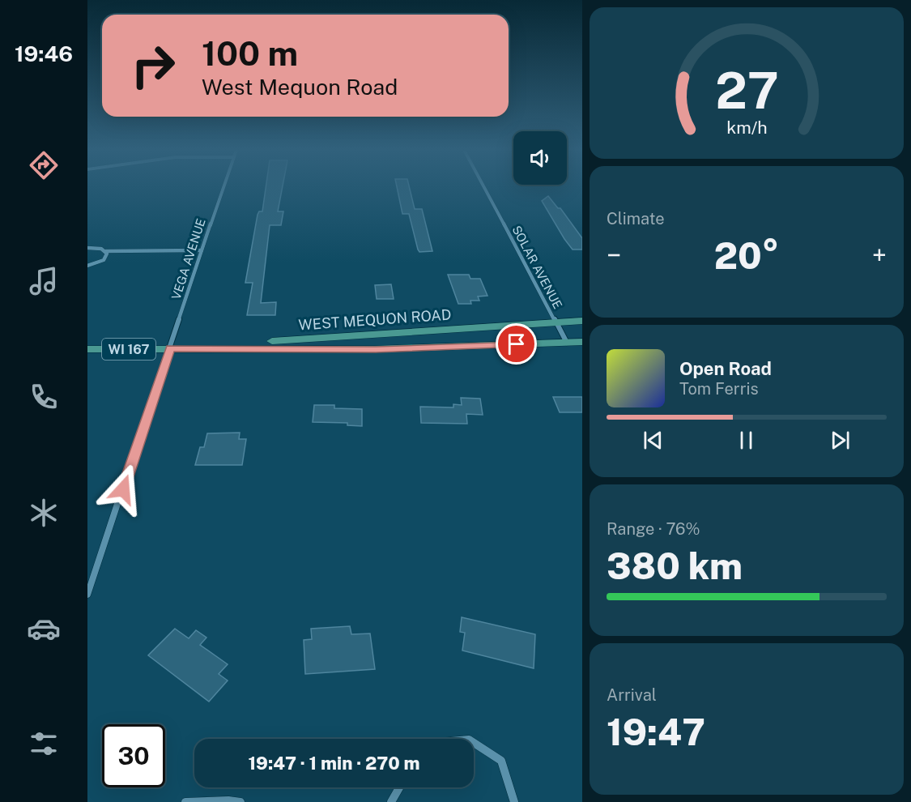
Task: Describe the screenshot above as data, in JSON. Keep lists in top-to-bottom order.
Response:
{
  "streets": {
    "main road": ["WEST MEQUON ROAD", "WI 167"],
    "street": ["VEGA AVENUE", "SOLAR AVENUE"]
  },
  "crossings": [
    ["VEGA AVENUE", "WEST MEQUON ROAD"],
    ["SOLAR AVENUE", "WEST MEQUON ROAD"]
  ],
  "page": {
    "tabs": "19:46",
    "turn": ["100 m", "West Mequon Road"],
    "tile": [
      "Climate",
      ["Range · 76%", "380 km"],
      ["Arrival", "19:47"]
    ],
    "heat": ["−", "20°", "+"],
    "song": ["Open Road", "Tom Ferris"],
    "limit": "30",
    "trip": "19:47 · 1 min · 270 m",
    "gauge": ["27", "km/h"]
  }
}
